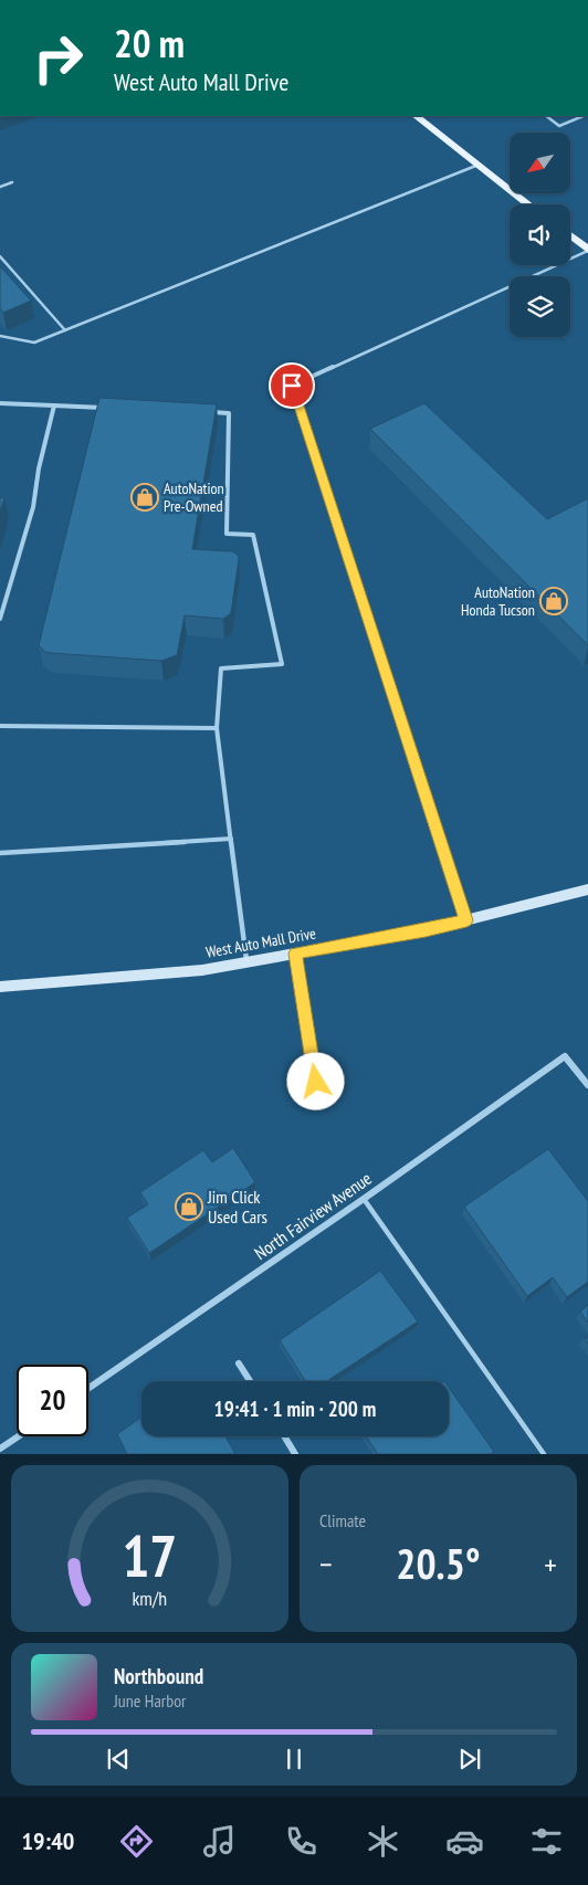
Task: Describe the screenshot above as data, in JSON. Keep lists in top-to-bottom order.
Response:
{
  "streets": {
    "street": ["West Auto Mall Drive", "North Fairview Avenue"]
  },
  "places": {
    "shop": ["AutoNation Pre-Owned", "AutoNation Honda Tucson", "Jim Click Used Cars"]
  },
  "north": "bottom left",
  "page": {
    "turn": ["20 m", "West Auto Mall Drive"],
    "limit": "20",
    "trip": "19:41 · 1 min · 200 m",
    "tile": "Climate",
    "heat": ["−", "20.5°", "+"],
    "song": ["Northbound", "June Harbor"],
    "tabs": "19:40",
    "gauge": ["17", "km/h"]
  }
}
